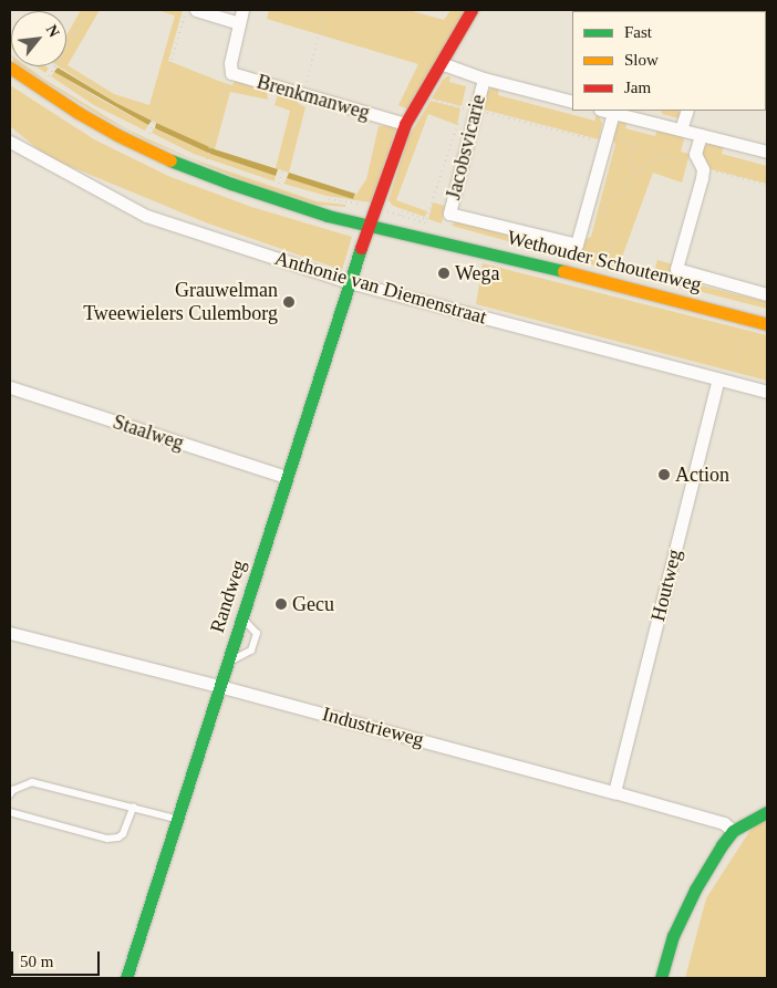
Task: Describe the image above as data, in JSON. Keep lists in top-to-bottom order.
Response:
{
  "streets": {
    "street": [
      "Brenkmanweg",
      "Jacobsvicarie",
      "Wethouder Schoutenweg",
      "Anthonie van Diemenstraat",
      "Staalweg",
      "Houtweg",
      "Randweg",
      "Industrieweg"
    ]
  },
  "crossings": [
    ["Brenkmanweg", "Randweg"],
    ["Wethouder Schoutenweg", "Randweg"],
    ["Anthonie van Diemenstraat", "Houtweg"],
    ["Anthonie van Diemenstraat", "Randweg"],
    ["Staalweg", "Randweg"],
    ["Houtweg", "Industrieweg"],
    ["Randweg", "Industrieweg"]
  ],
  "places": [
    "Wega",
    "Grauwelman Tweewielers Culemborg",
    "Action",
    "Gecu"
  ],
  "legend": ["Fast", "Slow", "Jam"],
  "scale_bar": "50 m",
  "north": "top right"
}
